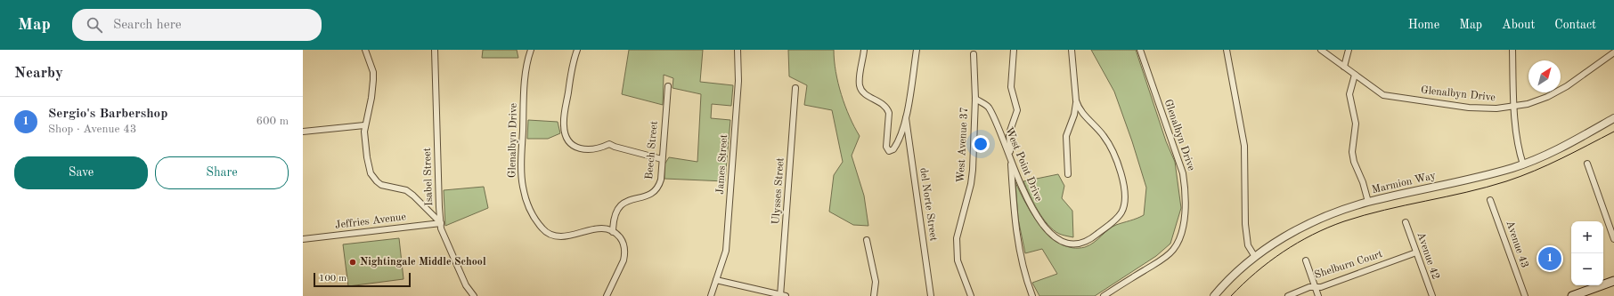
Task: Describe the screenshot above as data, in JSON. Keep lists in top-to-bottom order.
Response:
{
  "streets": {
    "street": [
      "Glenalbyn Drive",
      "West Avenue 37",
      "Beech Street",
      "James Street",
      "West Point Drive",
      "Isabel Street",
      "Marmion Way",
      "Ulysses Street",
      "del Norte Street",
      "Jeffries Avenue",
      "Avenue 43",
      "Avenue 42",
      "Shelburn Court"
    ]
  },
  "crossings": [
    ["Glenalbyn Drive", "Beech Street"],
    ["West Avenue 37", "West Point Drive"],
    ["Isabel Street", "Jeffries Avenue"],
    ["Avenue 42", "Shelburn Court"]
  ],
  "places": ["Nightingale Middle School"],
  "scale_bar": "100 m",
  "north": "top right",
  "page": {
    "header": "Map",
    "search": "Search here",
    "nav": [
      "Home",
      "Map",
      "About",
      "Contact"
    ],
    "heading": "Nearby",
    "list": [
      {
        "mark": "1",
        "name": "Sergio's Barbershop",
        "note": "Shop · Avenue 43",
        "value": "600 m"
      }
    ],
    "buttons": ["Save", "Share"],
    "map_buttons": ["+", "−"],
    "pins": "1",
    "scale": "100 m"
  }
}
